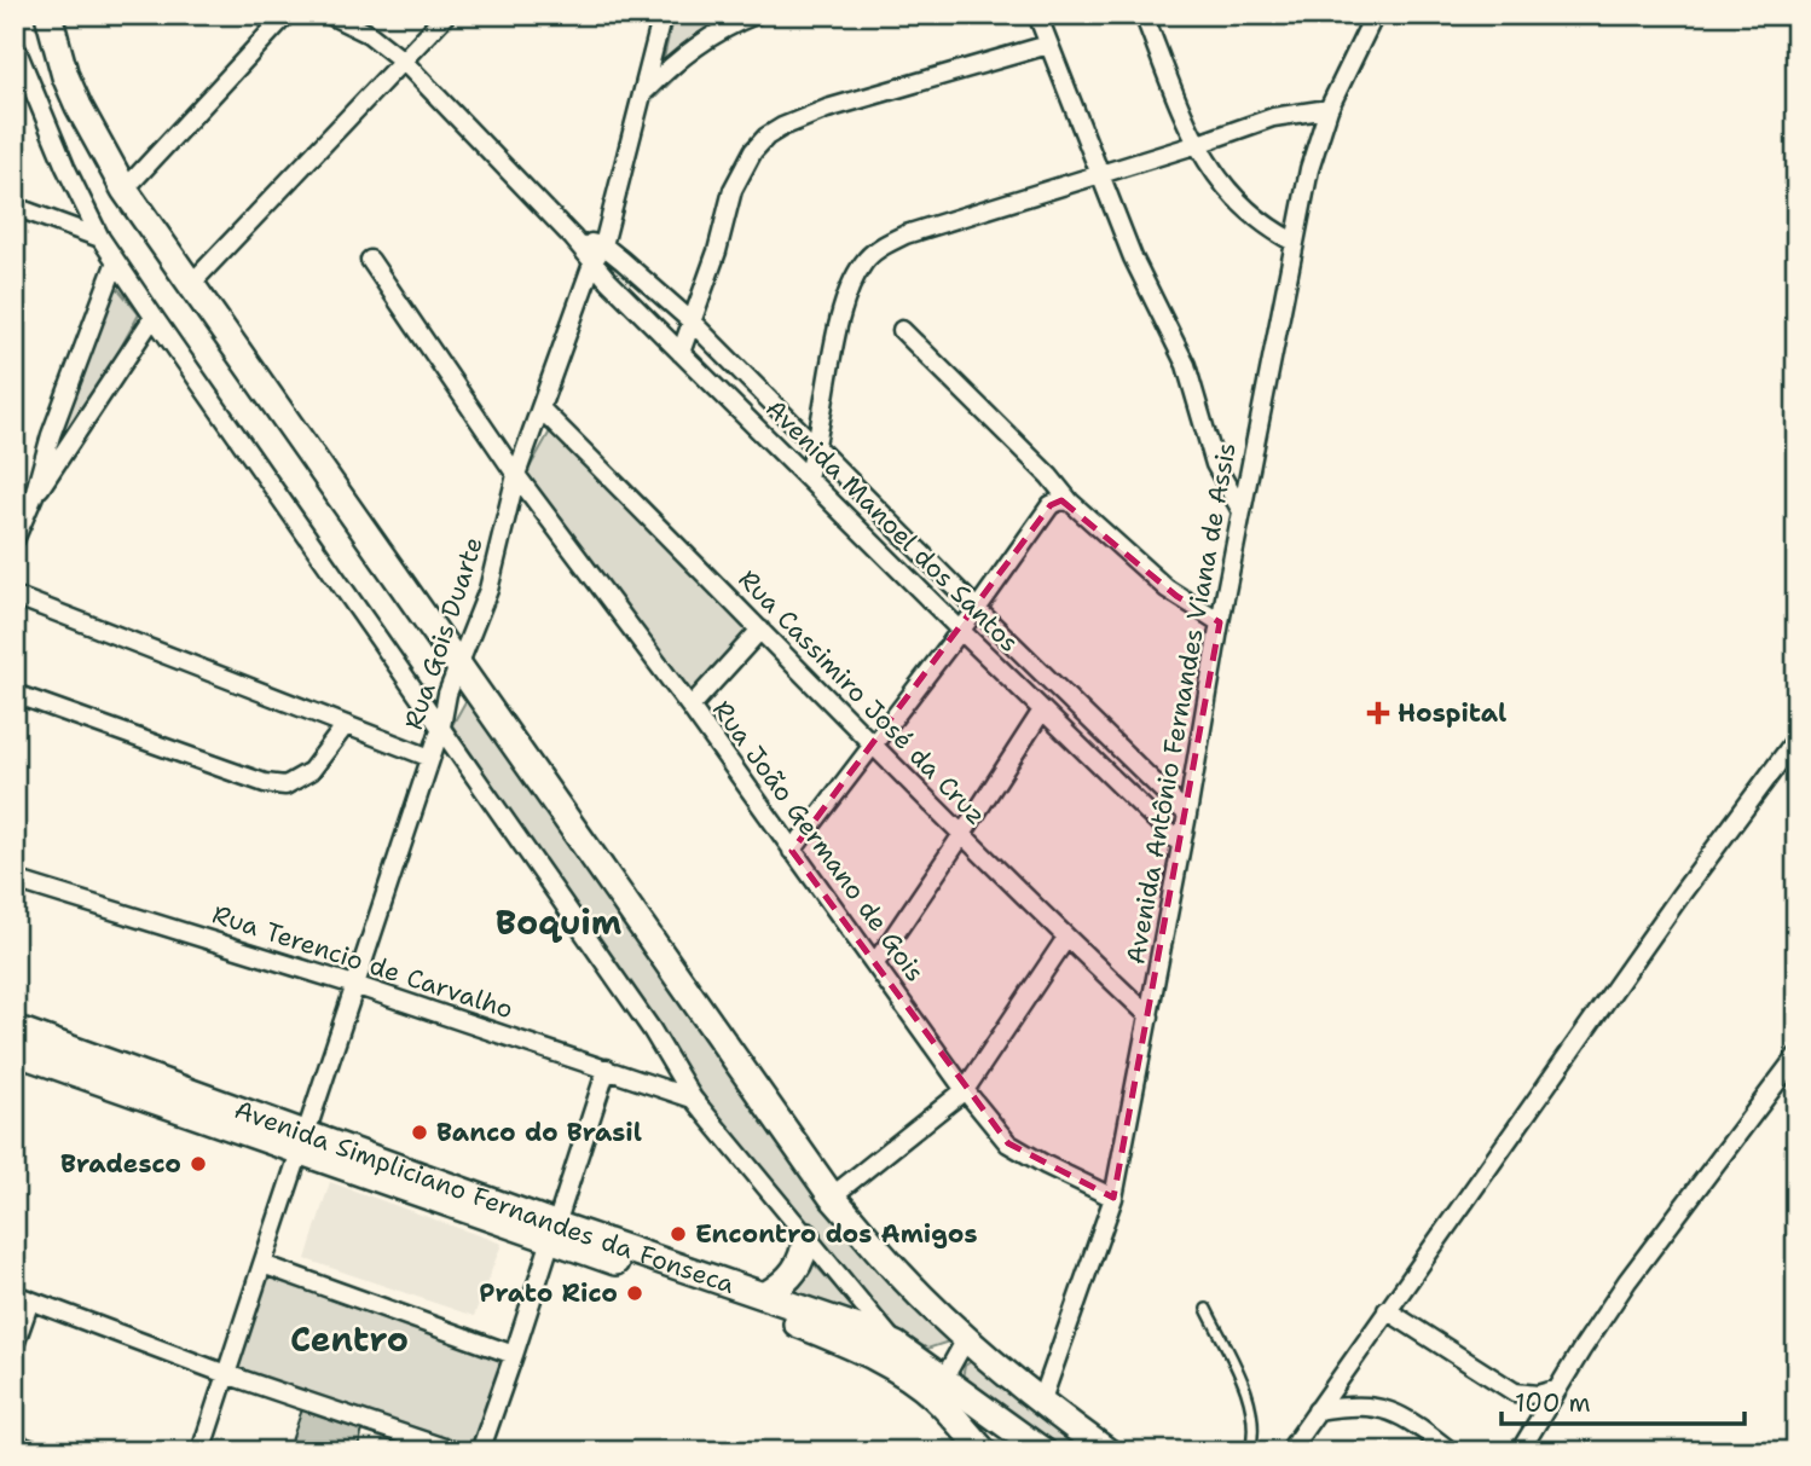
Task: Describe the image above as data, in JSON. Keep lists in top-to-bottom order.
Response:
{
  "streets": {
    "main road": ["Avenida Simpliciano Fernandes da Fonseca"],
    "street": [
      "Avenida Manoel dos Santos",
      "Rua Gois Duarte",
      "Rua Cassimiro José da Cruz",
      "Avenida Antônio Fernandes Viana de Assis",
      "Rua João Germano de Gois",
      "Rua Terencio de Carvalho"
    ]
  },
  "crossings": [
    ["Avenida Manoel dos Santos", "Rua Gois Duarte"],
    ["Avenida Manoel dos Santos", "Avenida Antônio Fernandes Viana de Assis"],
    ["Rua Gois Duarte", "Rua Cassimiro José da Cruz"],
    ["Rua Gois Duarte", "Rua João Germano de Gois"],
    ["Rua Gois Duarte", "Rua Terencio de Carvalho"],
    ["Rua Gois Duarte", "Avenida Simpliciano Fernandes da Fonseca"],
    ["Rua Cassimiro José da Cruz", "Avenida Antônio Fernandes Viana de Assis"],
    ["Avenida Antônio Fernandes Viana de Assis", "Rua João Germano de Gois"]
  ],
  "districts": ["Boquim", "Centro"],
  "places": {
    "health": ["Hospital"],
    "other": [
      "Banco do Brasil",
      "Bradesco",
      "Encontro dos Amigos",
      "Prato Rico"
    ]
  },
  "scale_bar": "100 m"
}
